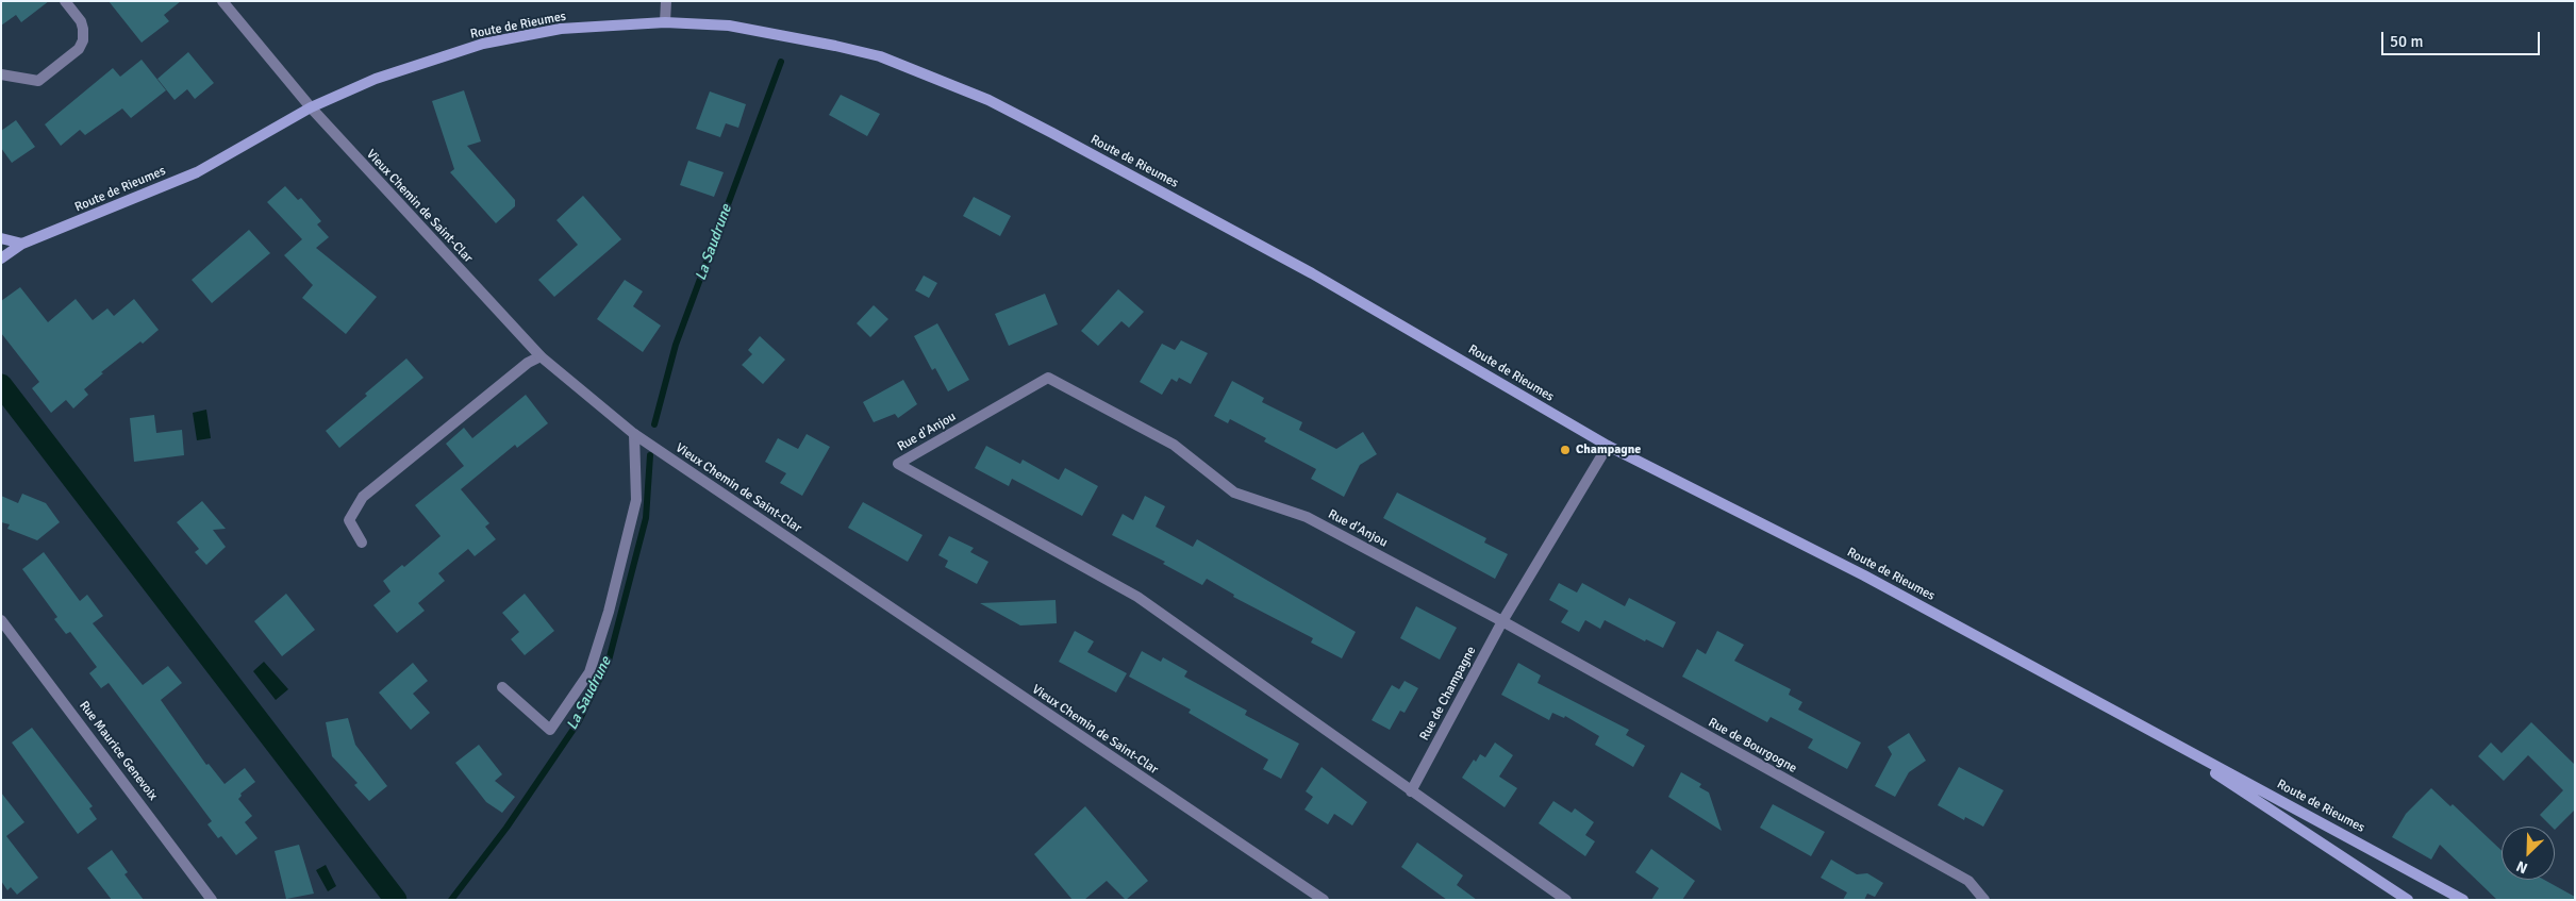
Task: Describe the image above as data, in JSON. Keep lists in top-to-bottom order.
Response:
{
  "streets": {
    "main road": ["Route de Rieumes"],
    "street": [
      "Vieux Chemin de Saint-Clar",
      "Rue d'Anjou",
      "Rue de Champagne",
      "Rue de Bourgogne",
      "Rue Maurice Genevoix"
    ]
  },
  "crossings": [
    ["Route de Rieumes", "Vieux Chemin de Saint-Clar"],
    ["Route de Rieumes", "Rue de Champagne"],
    ["Rue d'Anjou", "Rue de Champagne"],
    ["Rue d'Anjou", "Rue de Bourgogne"],
    ["Rue de Champagne", "Rue de Bourgogne"]
  ],
  "water": ["La Saudrune"],
  "places": ["Champagne"],
  "scale_bar": "50 m",
  "north": "bottom left"
}
